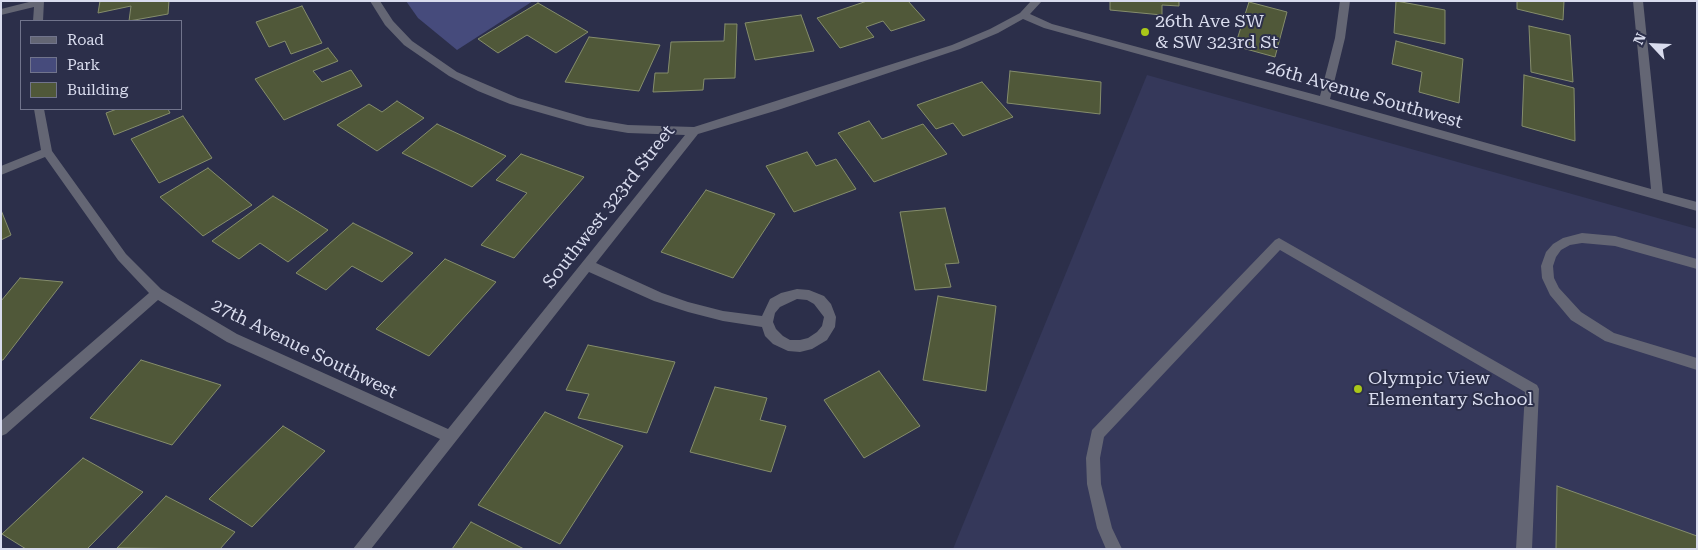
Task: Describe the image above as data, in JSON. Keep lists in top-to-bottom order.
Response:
{
  "streets": {
    "street": ["26th Avenue Southwest", "Southwest 323rd Street", "27th Avenue Southwest"]
  },
  "crossings": [
    ["26th Avenue Southwest", "Southwest 323rd Street"],
    ["Southwest 323rd Street", "27th Avenue Southwest"]
  ],
  "places": ["26th Ave SW & SW 323rd St", "Olympic View Elementary School"],
  "legend": ["Road", "Park", "Building"],
  "north": "top left"
}
